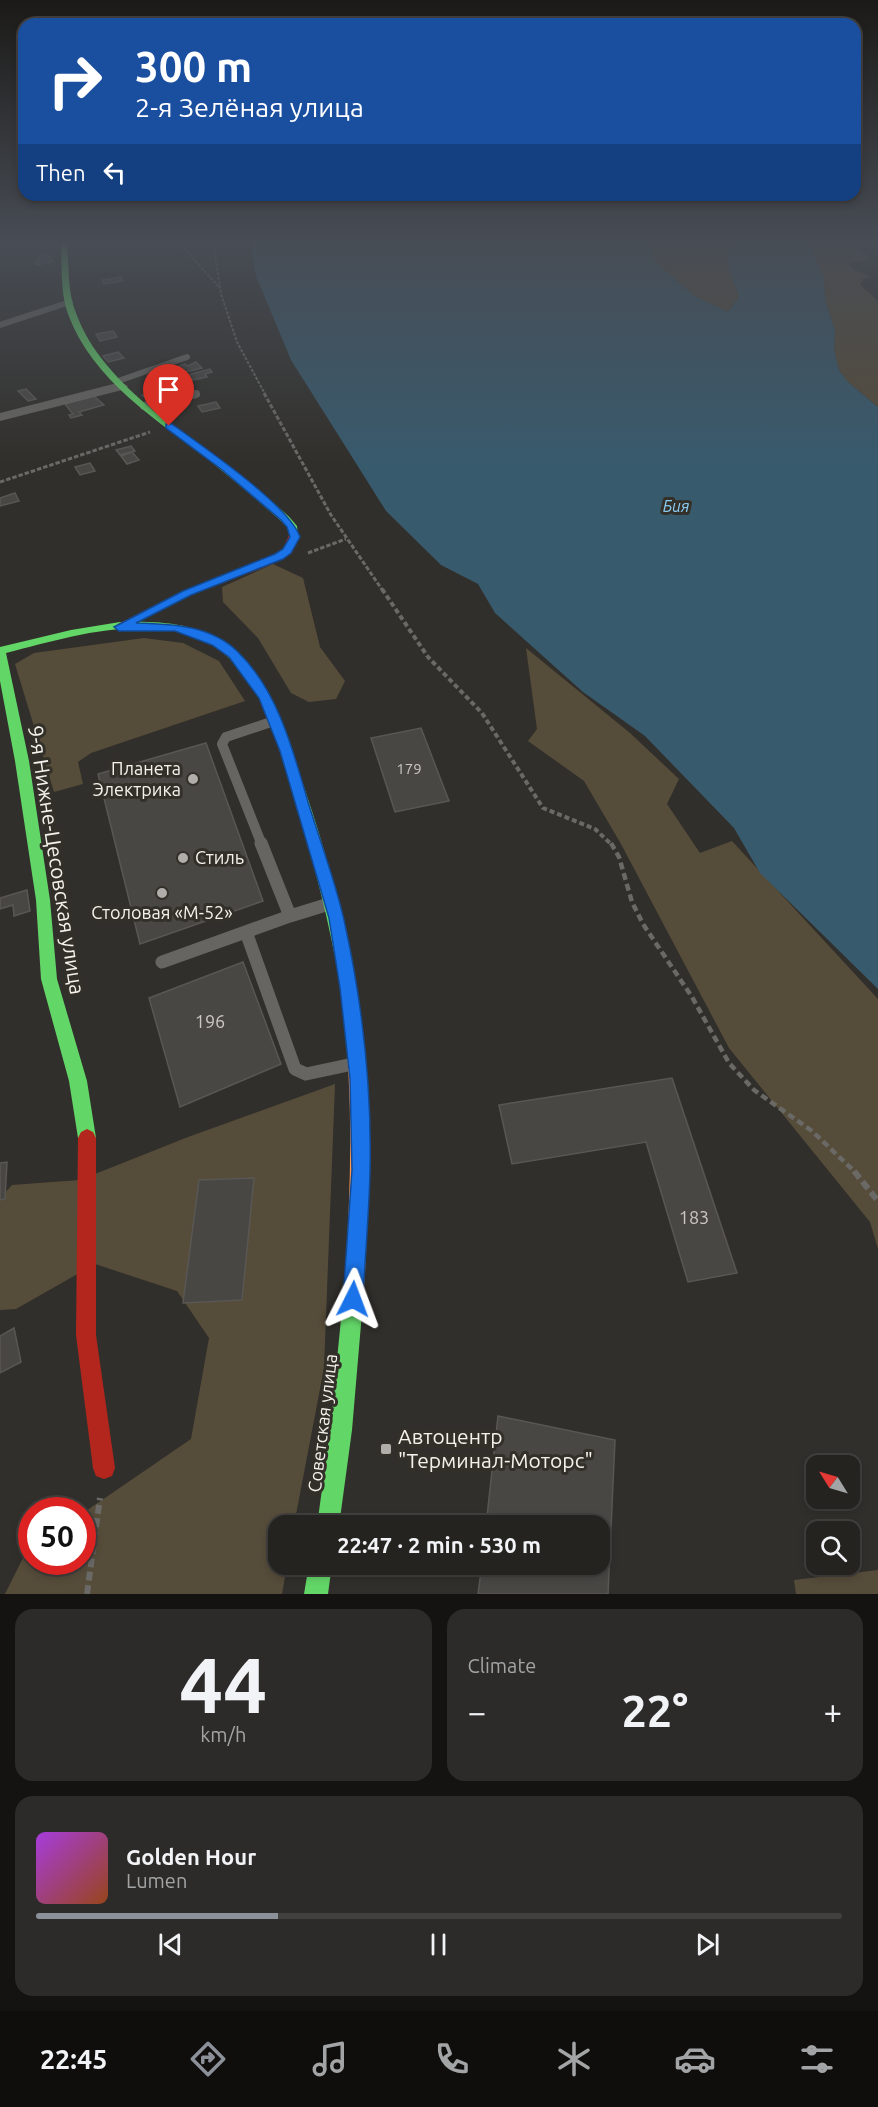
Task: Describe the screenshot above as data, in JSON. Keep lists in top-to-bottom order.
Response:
{
  "streets": {
    "street": ["9-я Нижне-Цесовская улица", "Советская улица"]
  },
  "crossings": [
    ["9-я Нижне-Цесовская улица", "Советская улица"]
  ],
  "water": ["Бия"],
  "places": {
    "other": ["Планета Электрика", "Стиль", "Столовая «М-52»"],
    "transit": ["Автоцентр \"Терминал-Моторс\""]
  },
  "house_numbers": ["179", "196", "183"],
  "north": "top left",
  "page": {
    "turn": ["300 m", "2-я Зелёная улица"],
    "then": "Then",
    "limit": "50",
    "trip": "22:47 · 2 min · 530 m",
    "tile": [
      ["44", "km/h"],
      "Climate"
    ],
    "heat": ["−", "22°", "+"],
    "song": ["Golden Hour", "Lumen"],
    "tabs": "22:45"
  }
}
